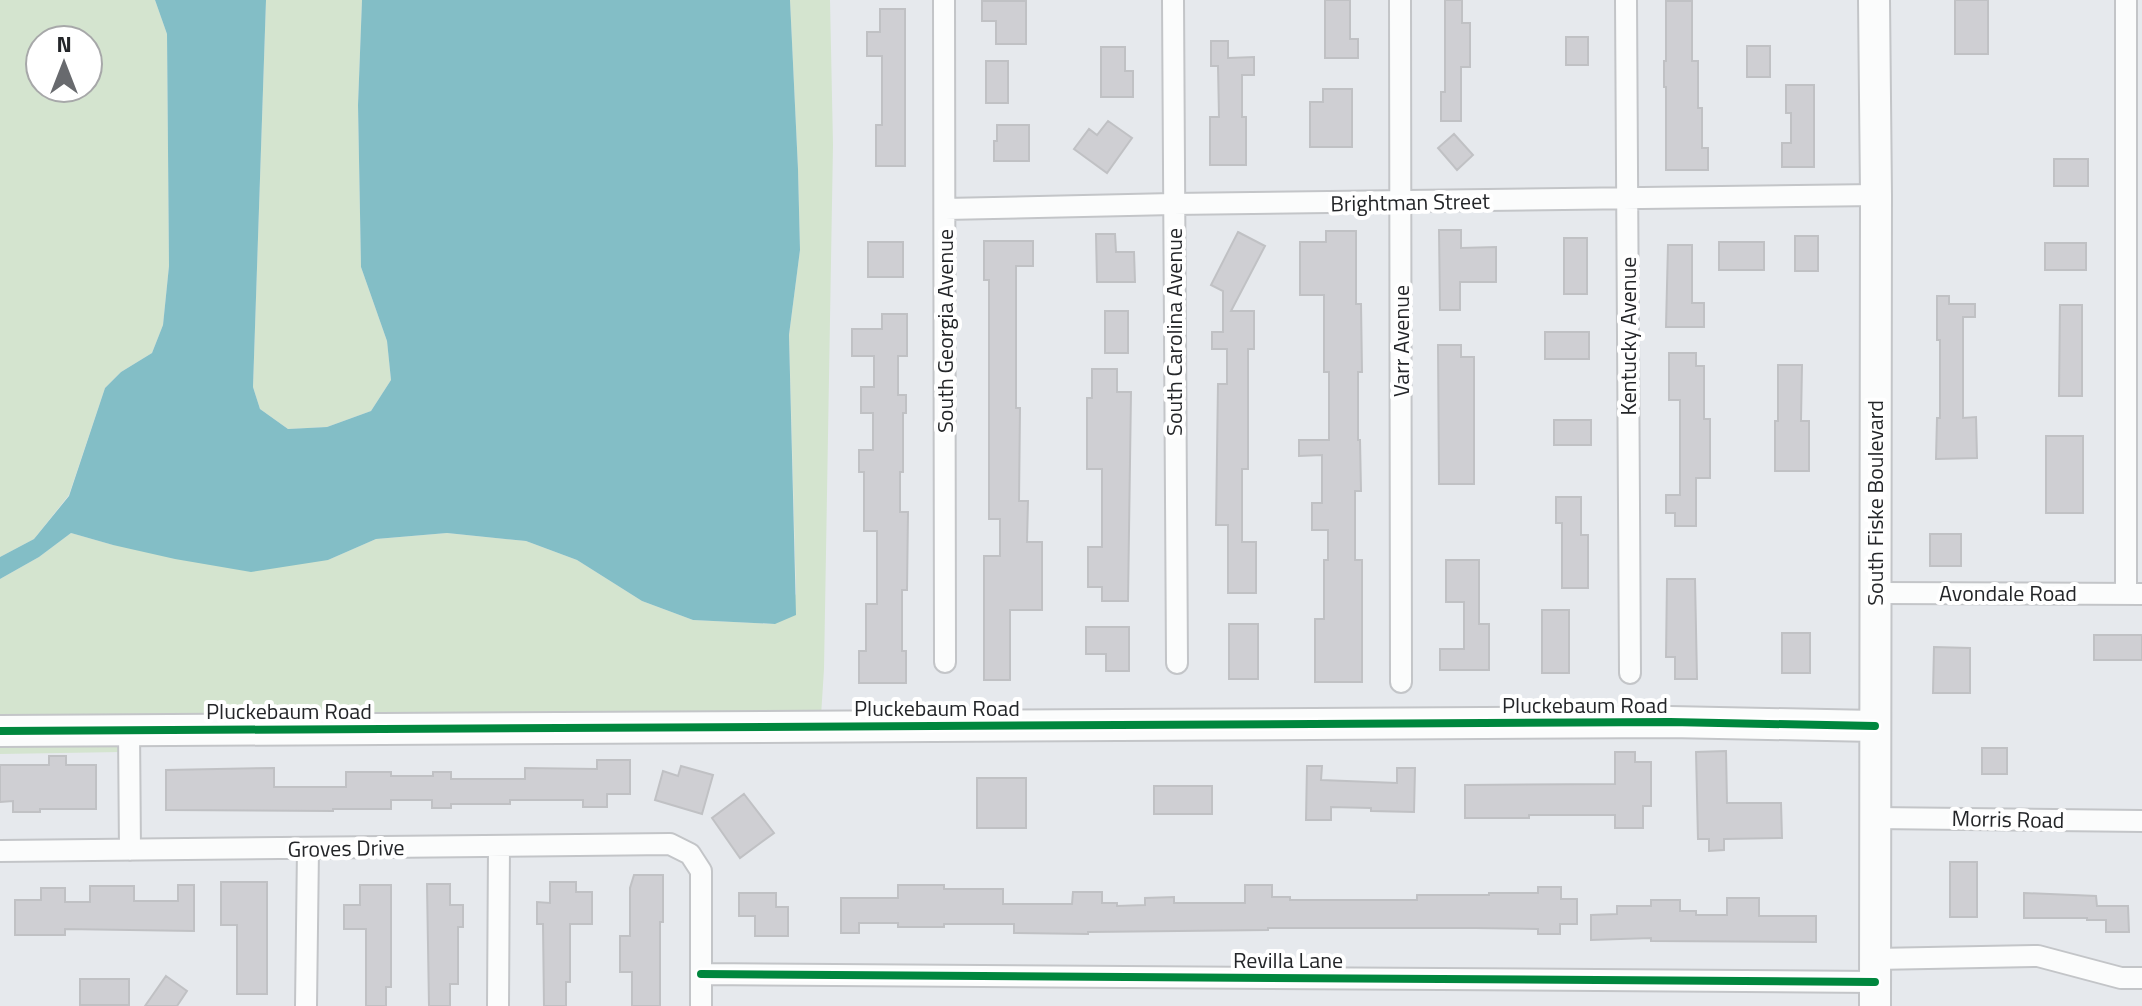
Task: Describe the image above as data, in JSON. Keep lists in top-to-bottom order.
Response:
{
  "streets": {
    "street": [
      "Brightman Street",
      "South Georgia Avenue",
      "South Carolina Avenue",
      "Kentucky Avenue",
      "Varr Avenue",
      "South Fiske Boulevard",
      "Avondale Road",
      "Pluckebaum Road",
      "Morris Road",
      "Groves Drive",
      "Revilla Lane"
    ]
  },
  "crossings": [
    ["Brightman Street", "South Georgia Avenue"],
    ["Brightman Street", "South Carolina Avenue"],
    ["Brightman Street", "Kentucky Avenue"],
    ["Brightman Street", "Varr Avenue"],
    ["Brightman Street", "South Fiske Boulevard"],
    ["South Fiske Boulevard", "Avondale Road"],
    ["South Fiske Boulevard", "Pluckebaum Road"],
    ["South Fiske Boulevard", "Morris Road"],
    ["South Fiske Boulevard", "Revilla Lane"],
    ["Groves Drive", "Revilla Lane"]
  ],
  "north": "top"
}
